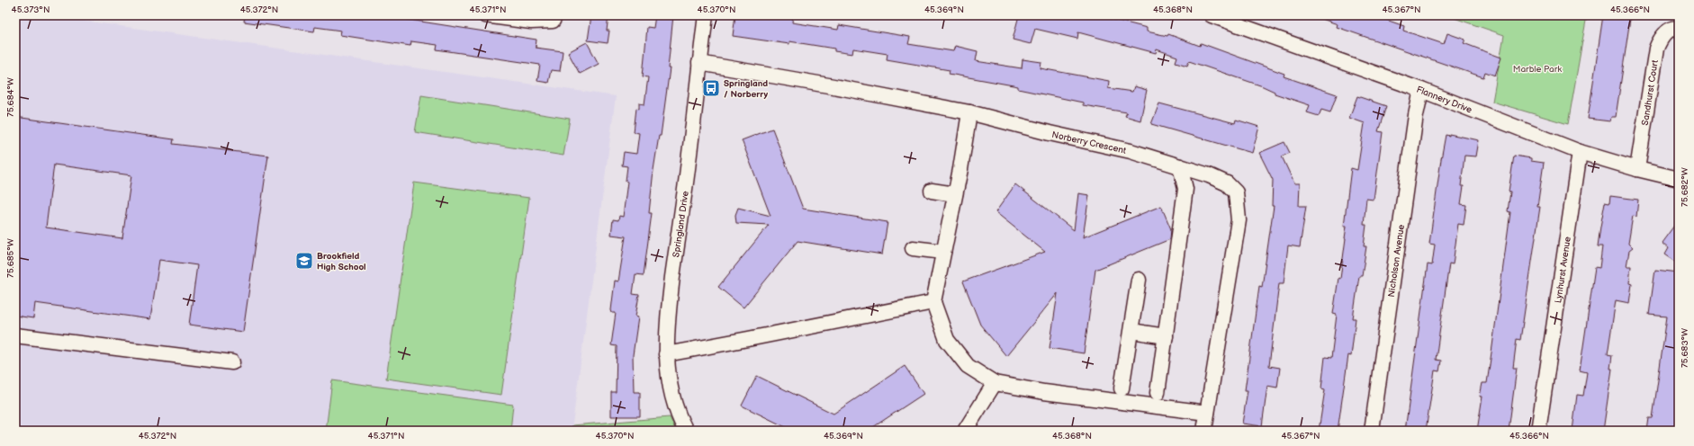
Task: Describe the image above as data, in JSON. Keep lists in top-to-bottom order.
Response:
{
  "streets": {
    "street": [
      "Sandhurst Court",
      "Flannery Drive",
      "Norberry Crescent",
      "Springland Drive",
      "Nicholson Avenue",
      "Lynhurst Avenue"
    ]
  },
  "crossings": [
    ["Sandhurst Court", "Flannery Drive"],
    ["Flannery Drive", "Nicholson Avenue"],
    ["Flannery Drive", "Lynhurst Avenue"],
    ["Norberry Crescent", "Springland Drive"]
  ],
  "parks": ["Marble Park"],
  "places": {
    "bus stop": ["Springland / Norberry"],
    "school or university": ["Brookfield High School"]
  },
  "coordinates": [
    "45.373°N",
    "45.372°N",
    "45.371°N",
    "45.370°N",
    "45.369°N",
    "45.368°N",
    "45.367°N",
    "45.366°N",
    "75.684°W",
    "75.682°W",
    "75.685°W",
    "75.683°W"
  ]
}
